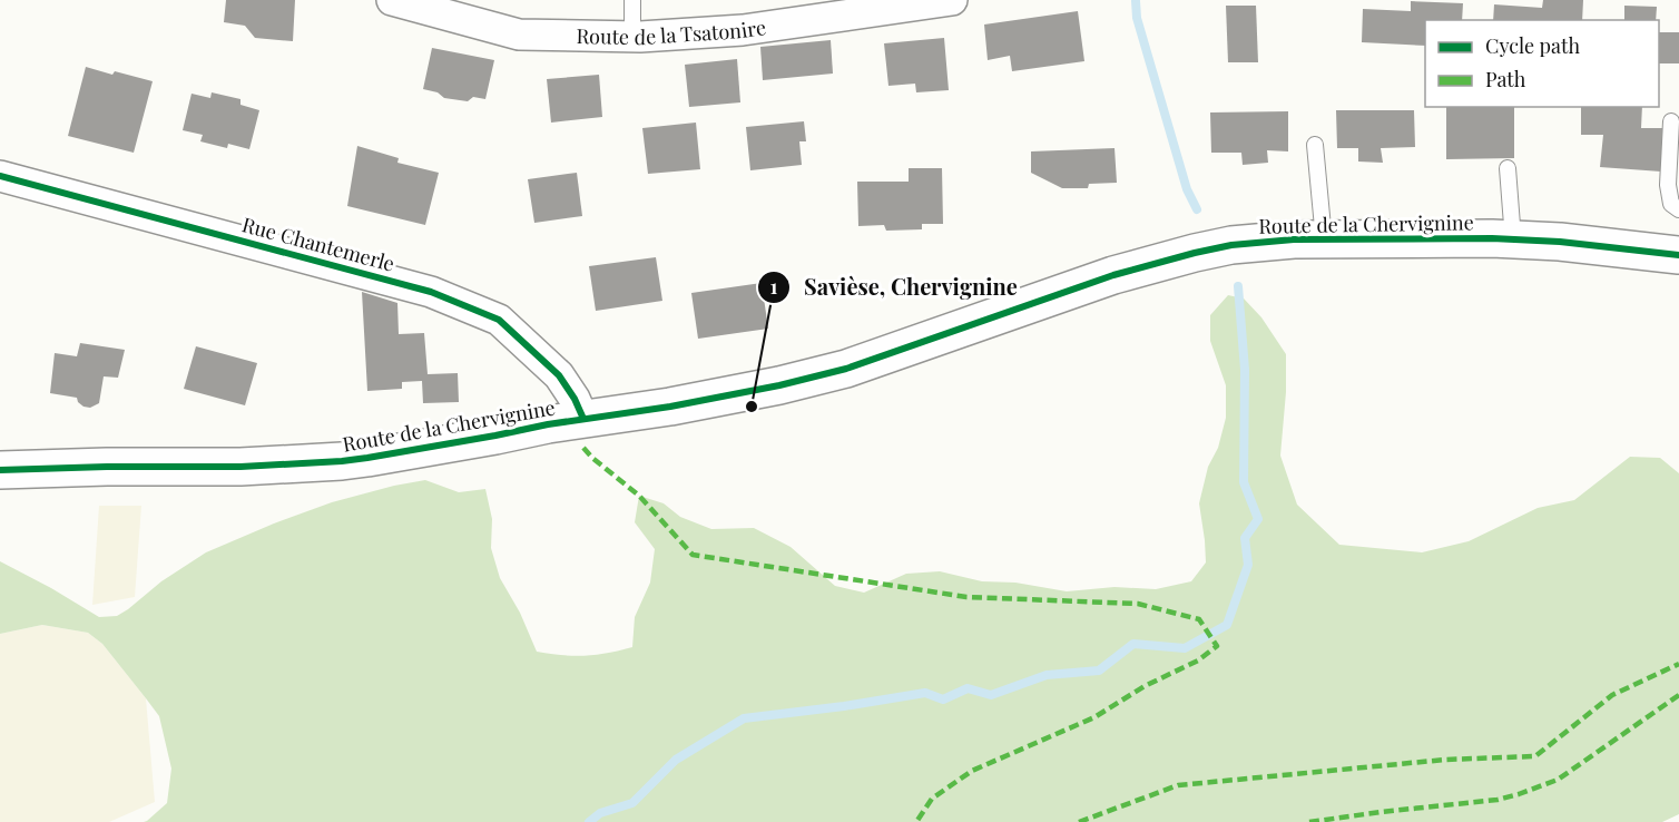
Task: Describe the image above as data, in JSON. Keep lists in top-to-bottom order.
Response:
{
  "streets": {
    "street": ["Route de la Tsatonire", "Route de la Chervignine", "Rue Chantemerle"]
  },
  "crossings": [
    ["Route de la Chervignine", "Rue Chantemerle"]
  ],
  "places": ["Savièse, Chervignine"],
  "legend": ["Cycle path", "Path"]
}
